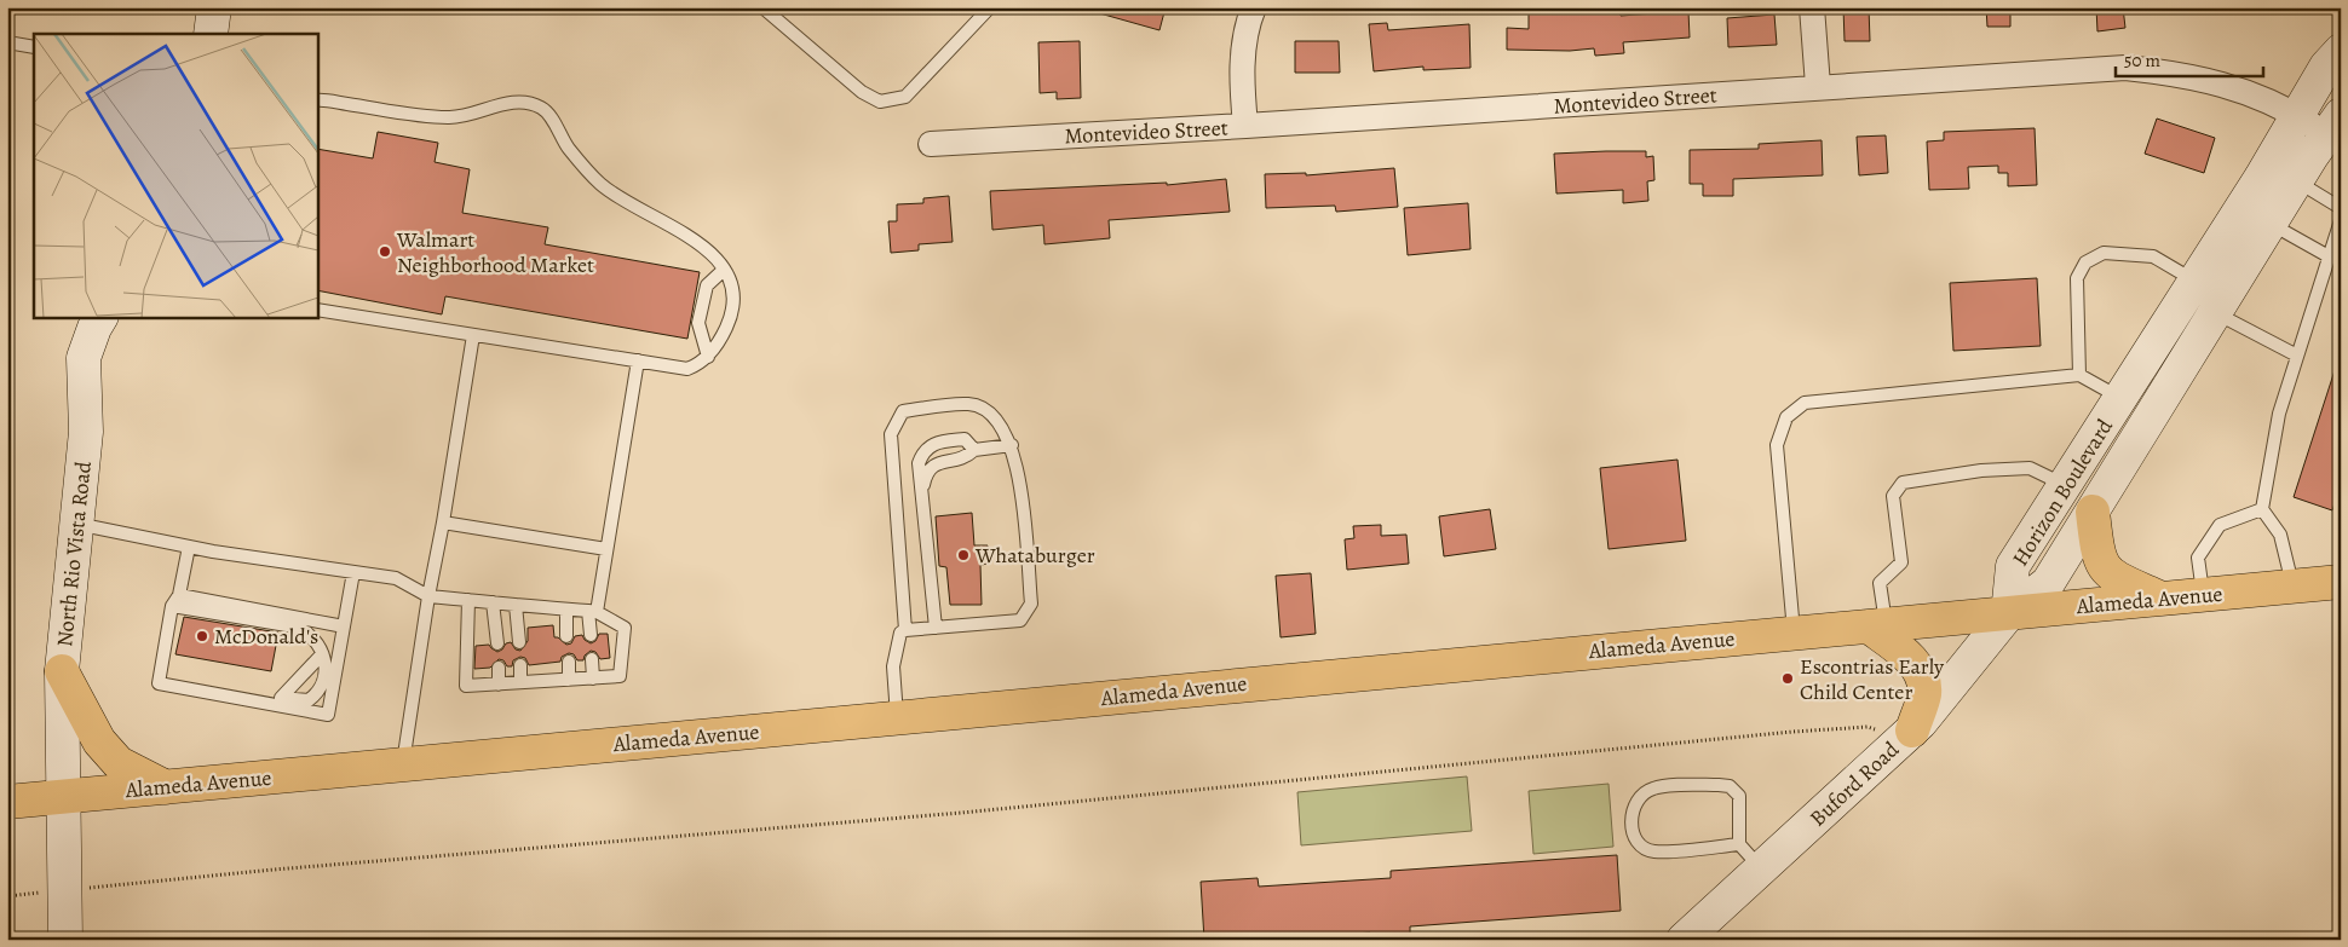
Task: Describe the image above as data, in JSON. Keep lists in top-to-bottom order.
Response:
{
  "streets": {
    "main road": [
      "Horizon Boulevard",
      "North Rio Vista Road",
      "Alameda Avenue",
      "Buford Road"
    ],
    "street": ["Montevideo Street"]
  },
  "crossings": [
    ["Montevideo Street", "Horizon Boulevard"],
    ["Horizon Boulevard", "Alameda Avenue"],
    ["Horizon Boulevard", "Buford Road"],
    ["North Rio Vista Road", "Alameda Avenue"],
    ["Alameda Avenue", "Buford Road"]
  ],
  "places": [
    "Walmart Neighborhood Market",
    "Whataburger",
    "McDonald's",
    "Escontrias Early Child Center"
  ],
  "scale_bar": "50 m"
}
